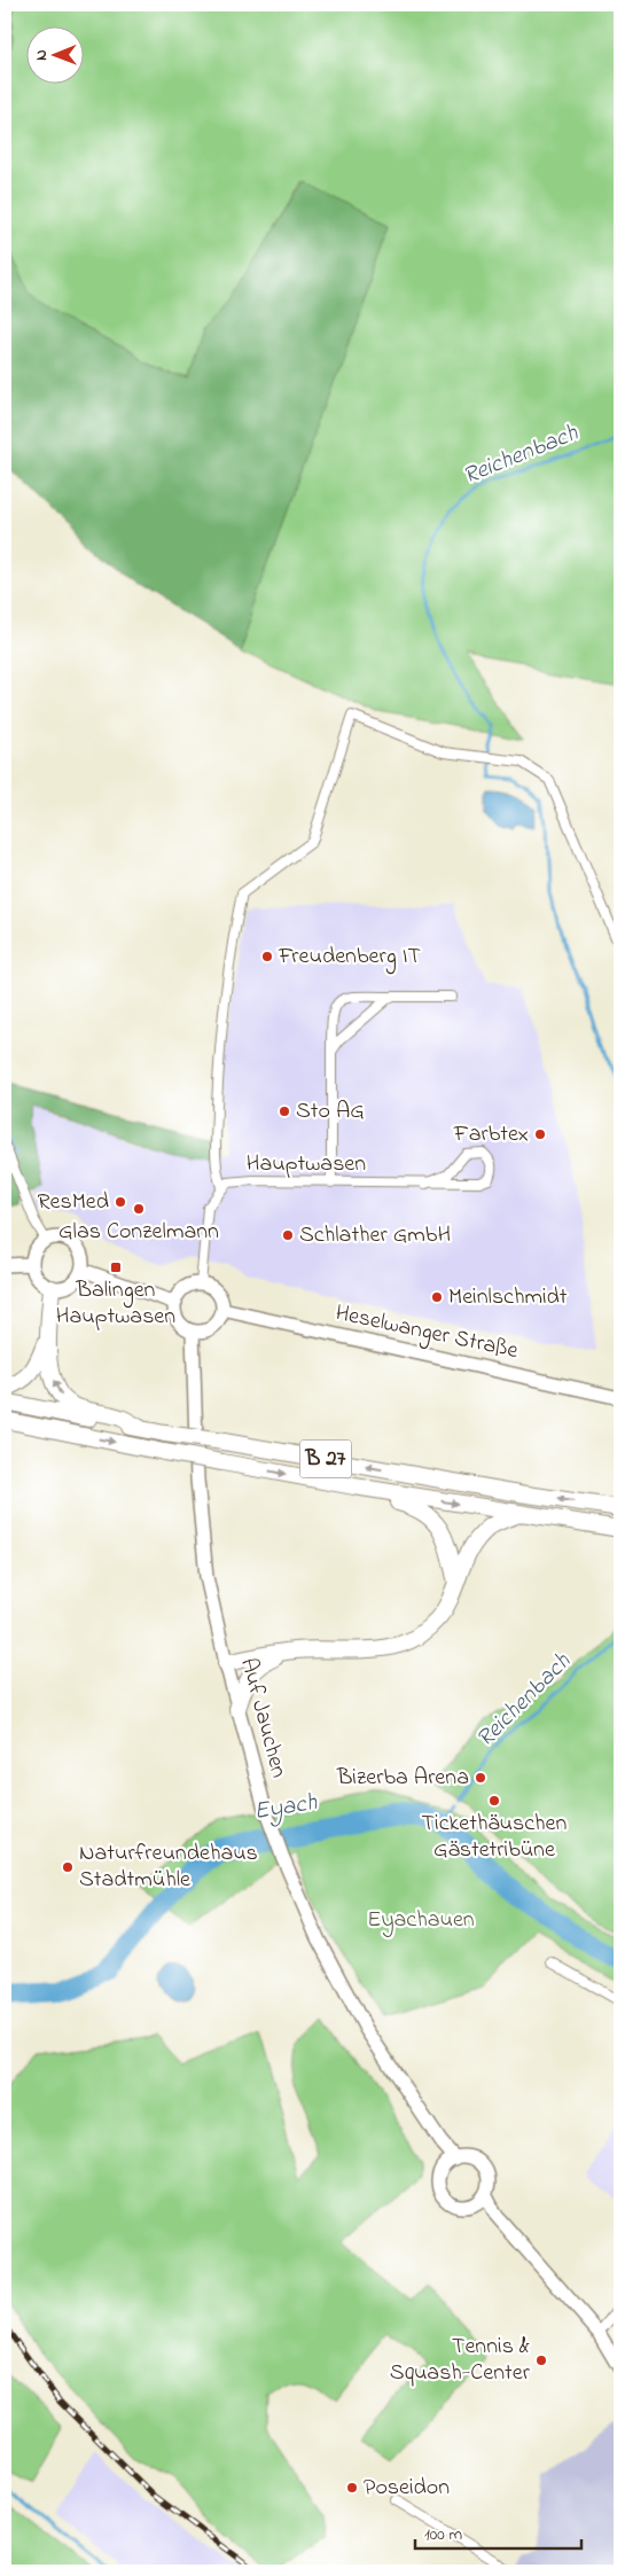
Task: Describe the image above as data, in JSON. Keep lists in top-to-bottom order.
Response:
{
  "streets": {
    "highway": ["B 27"],
    "main road": ["Heselwanger Straße", "Auf Jauchen"],
    "street": ["Hauptwasen"]
  },
  "crossings": [
    ["Hauptwasen", "Heselwanger Straße"],
    ["Hauptwasen", "Auf Jauchen"],
    ["Heselwanger Straße", "Auf Jauchen"]
  ],
  "water": ["Reichenbach", "Eyach"],
  "parks": ["Eyachauen"],
  "places": {
    "other": [
      "Freudenberg IT",
      "Sto AG",
      "Farbtex",
      "ResMed",
      "Glas Conzelmann",
      "Schlather GmbH",
      "Meinlschmidt",
      "Bizerba Arena",
      "Tickethäuschen Gästetribüne",
      "Naturfreundehaus Stadtmühle",
      "Tennis & Squash-Center",
      "Poseidon"
    ],
    "transit": ["Balingen Hauptwasen"]
  },
  "scale_bar": "100 m",
  "north": "left"
}
